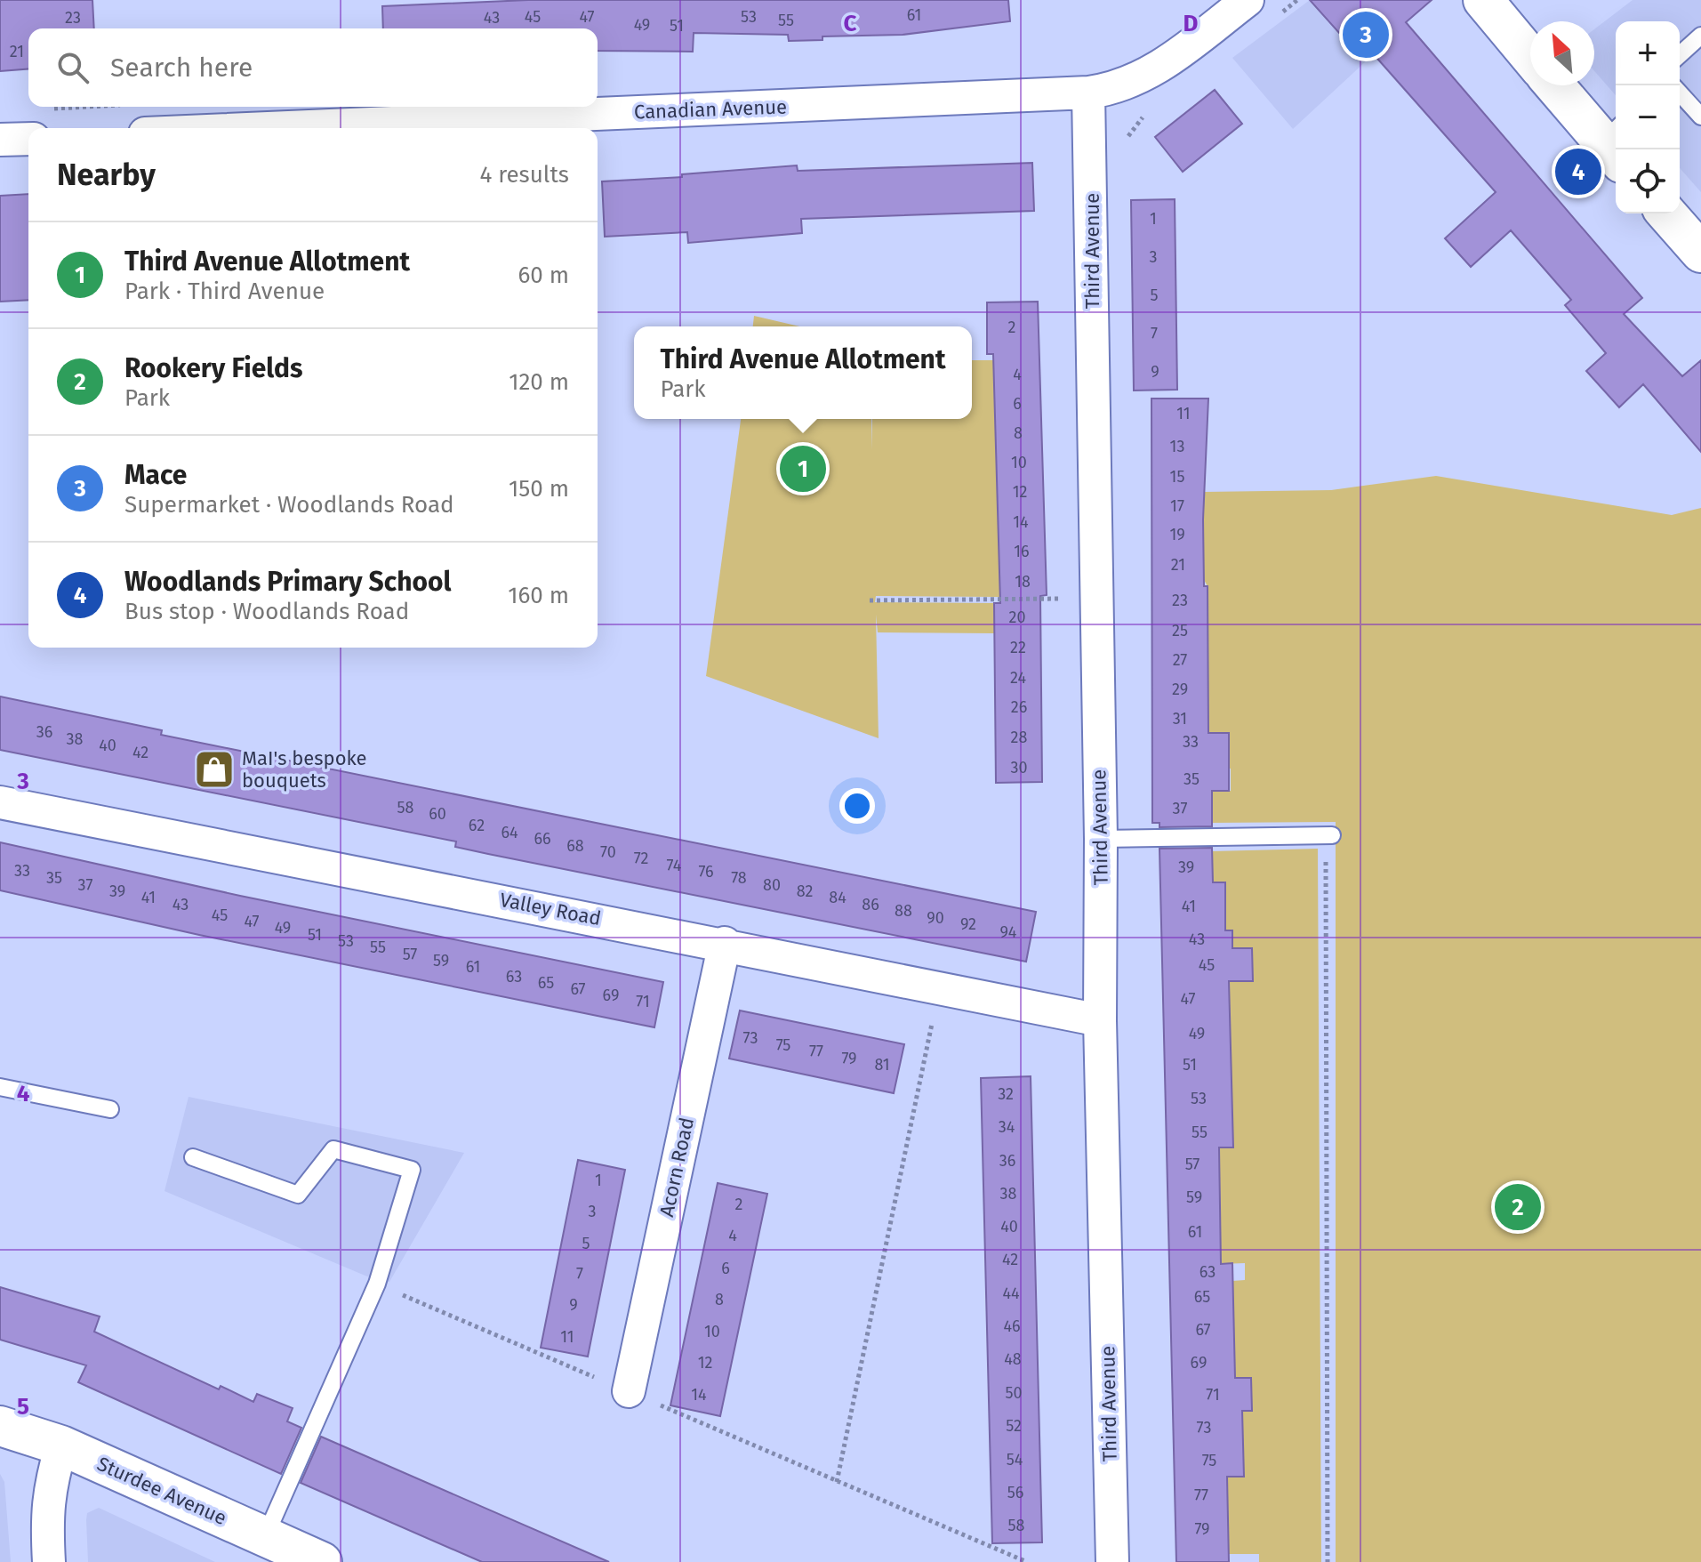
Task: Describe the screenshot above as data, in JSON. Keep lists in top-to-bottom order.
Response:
{
  "streets": {
    "street": [
      "Canadian Avenue",
      "Third Avenue",
      "Valley Road",
      "Acorn Road",
      "Sturdee Avenue"
    ]
  },
  "crossings": [
    ["Canadian Avenue", "Third Avenue"],
    ["Third Avenue", "Valley Road"],
    ["Valley Road", "Acorn Road"]
  ],
  "places": {
    "shop": ["MaI's bespoke bouquets"]
  },
  "house_numbers": [
    "61",
    "45",
    "47",
    "53",
    "23",
    "43",
    "55",
    "49",
    "51",
    "21",
    "1",
    "3",
    "5",
    "2",
    "7",
    "9",
    "4",
    "6",
    "11",
    "8",
    "13",
    "10",
    "15",
    "12",
    "17",
    "14",
    "19",
    "16",
    "21",
    "18",
    "23",
    "20",
    "25",
    "22",
    "27",
    "24",
    "29",
    "26",
    "31",
    "36",
    "28",
    "38",
    "33",
    "40",
    "42",
    "30",
    "35",
    "58",
    "37",
    "60",
    "62",
    "64",
    "66",
    "68",
    "70",
    "72",
    "74",
    "39",
    "33",
    "76",
    "35",
    "78",
    "37",
    "80",
    "39",
    "82",
    "41",
    "84",
    "43",
    "86",
    "41",
    "88",
    "45",
    "90",
    "47",
    "92",
    "49",
    "94",
    "51",
    "43",
    "53",
    "55",
    "57",
    "59",
    "45",
    "61",
    "63",
    "65",
    "67",
    "69",
    "47",
    "71",
    "49",
    "73",
    "75",
    "77",
    "79",
    "81",
    "51",
    "32",
    "53",
    "34",
    "55",
    "36",
    "57",
    "1",
    "38",
    "59",
    "2",
    "3",
    "40",
    "61",
    "4",
    "5",
    "42",
    "6",
    "63",
    "7",
    "44",
    "65",
    "8",
    "9",
    "46",
    "67",
    "10",
    "11",
    "48",
    "12",
    "69",
    "50",
    "14",
    "71",
    "52",
    "73",
    "54",
    "75",
    "56",
    "77",
    "58",
    "79"
  ],
  "north": "top left",
  "page": {
    "pins": [
      "3",
      "4",
      "1",
      "2"
    ],
    "map_buttons": ["+", "−"],
    "search": "Search here",
    "heading": ["Nearby", "4 results"],
    "list": [
      {
        "mark": "1",
        "name": "Third Avenue Allotment",
        "note": "Park · Third Avenue",
        "value": "60 m"
      },
      {
        "mark": "2",
        "name": "Rookery Fields",
        "note": "Park",
        "value": "120 m"
      },
      {
        "mark": "3",
        "name": "Mace",
        "note": "Supermarket · Woodlands Road",
        "value": "150 m"
      },
      {
        "mark": "4",
        "name": "Woodlands Primary School",
        "note": "Bus stop · Woodlands Road",
        "value": "160 m"
      }
    ],
    "popup": ["Third Avenue Allotment", "Park"]
  },
  "grid": {
    "columns": ["C", "D"],
    "rows": ["3", "4", "5"]
  }
}
